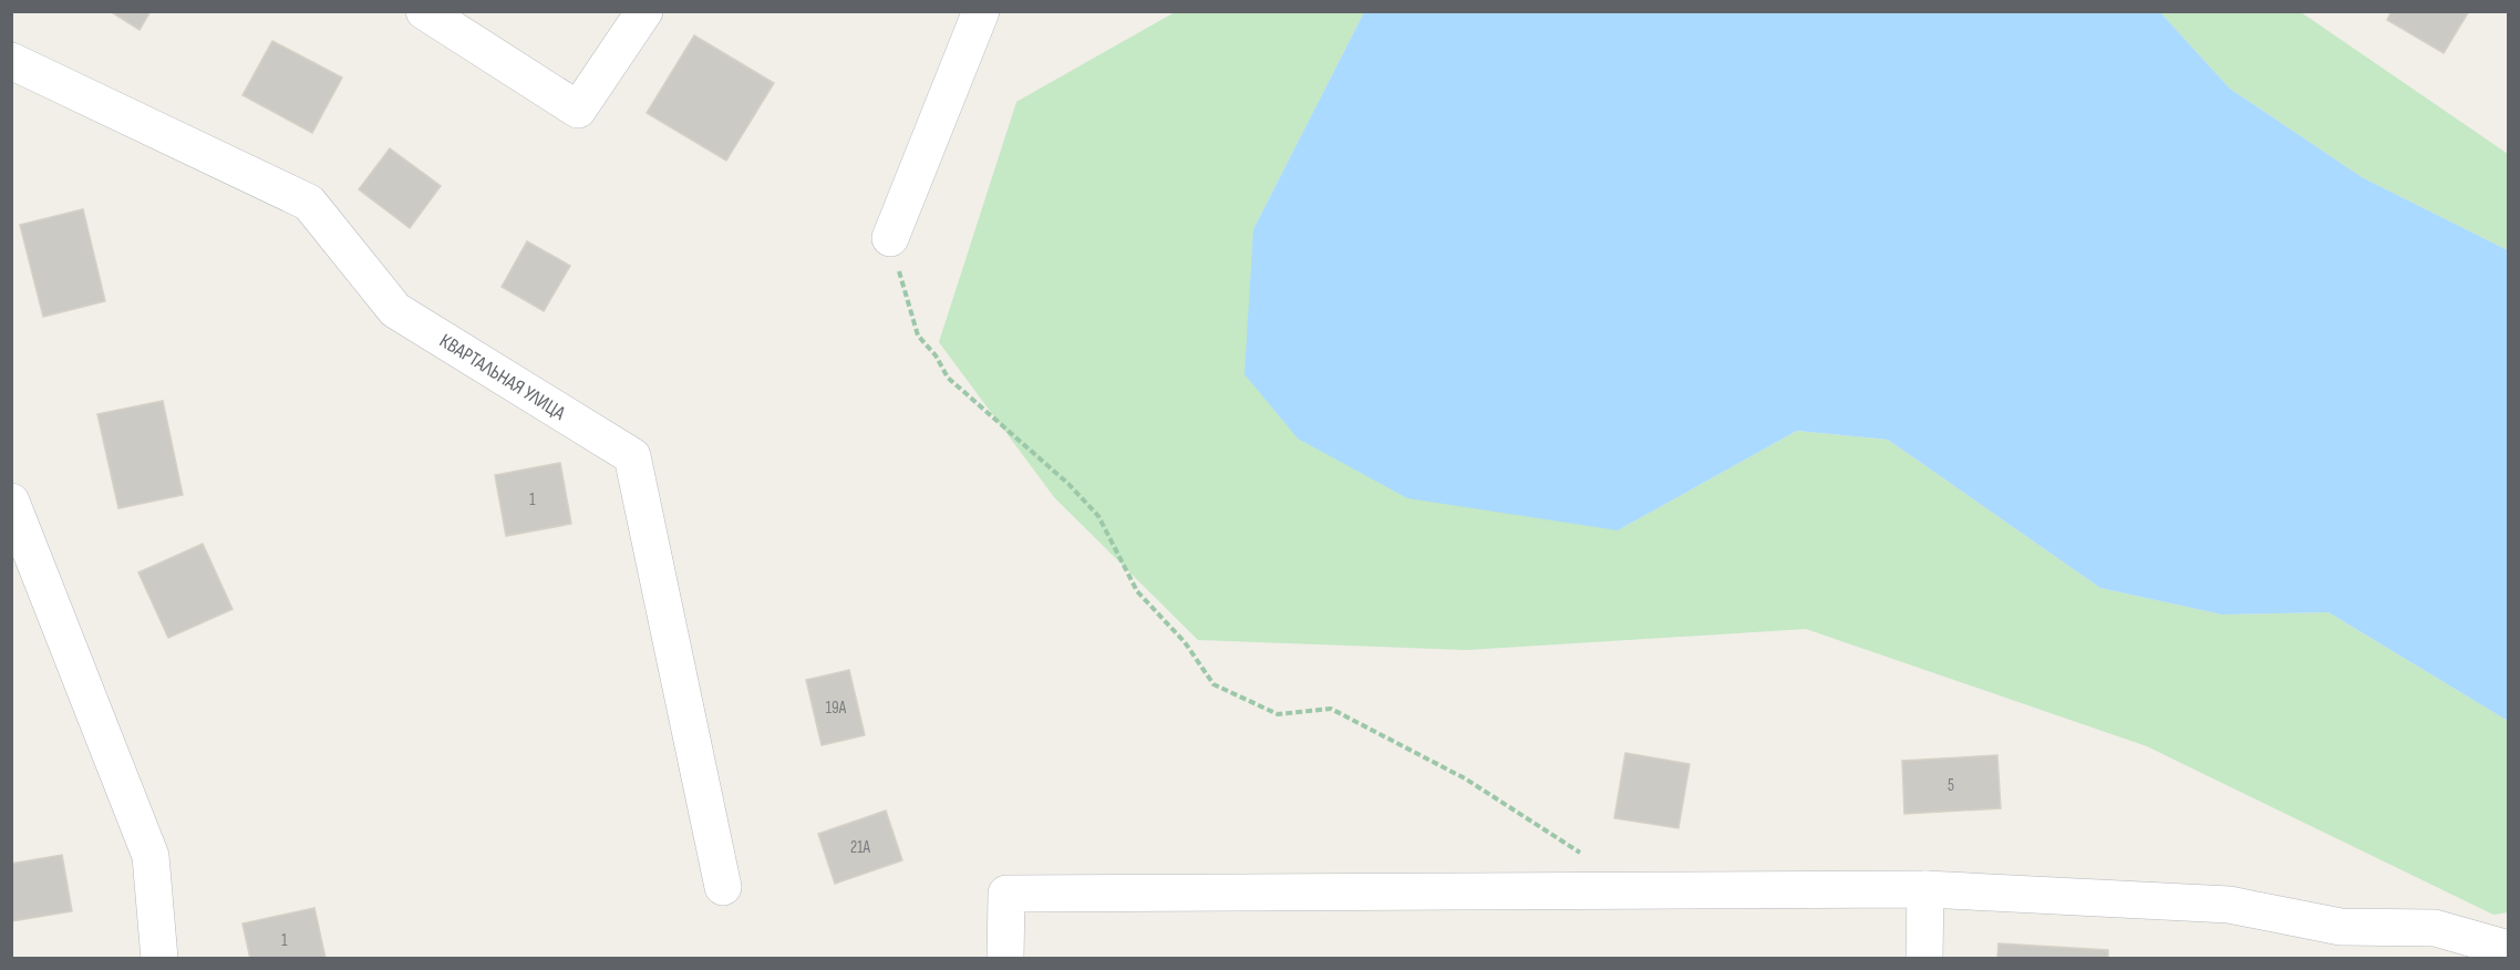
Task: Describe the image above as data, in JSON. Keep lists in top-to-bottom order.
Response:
{
  "streets": {
    "street": ["КВАРТАЛЬНАЯ УЛИЦА"]
  },
  "house_numbers": [
    "1",
    "19А",
    "5",
    "21А",
    "1"
  ]
}
